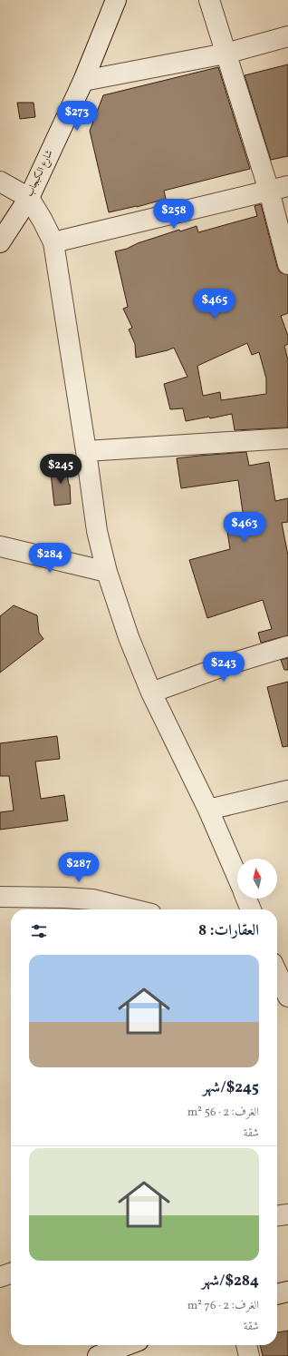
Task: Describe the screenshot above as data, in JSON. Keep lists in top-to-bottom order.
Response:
{
  "streets": {
    "street": ["شارع الكبجاب"]
  },
  "north": "top",
  "page": {
    "price": [
      "$273",
      "$258",
      "$465",
      "$245",
      "$463",
      "$284",
      "$243",
      "$287"
    ],
    "heading": "العقارات: 8",
    "list": [
      {
        "name": "$245/شهر",
        "note": "الغرف: 2 · 56 m² · شقة"
      },
      {
        "name": "$284/شهر",
        "note": "الغرف: 2 · 76 m² · شقة"
      }
    ]
  }
}
